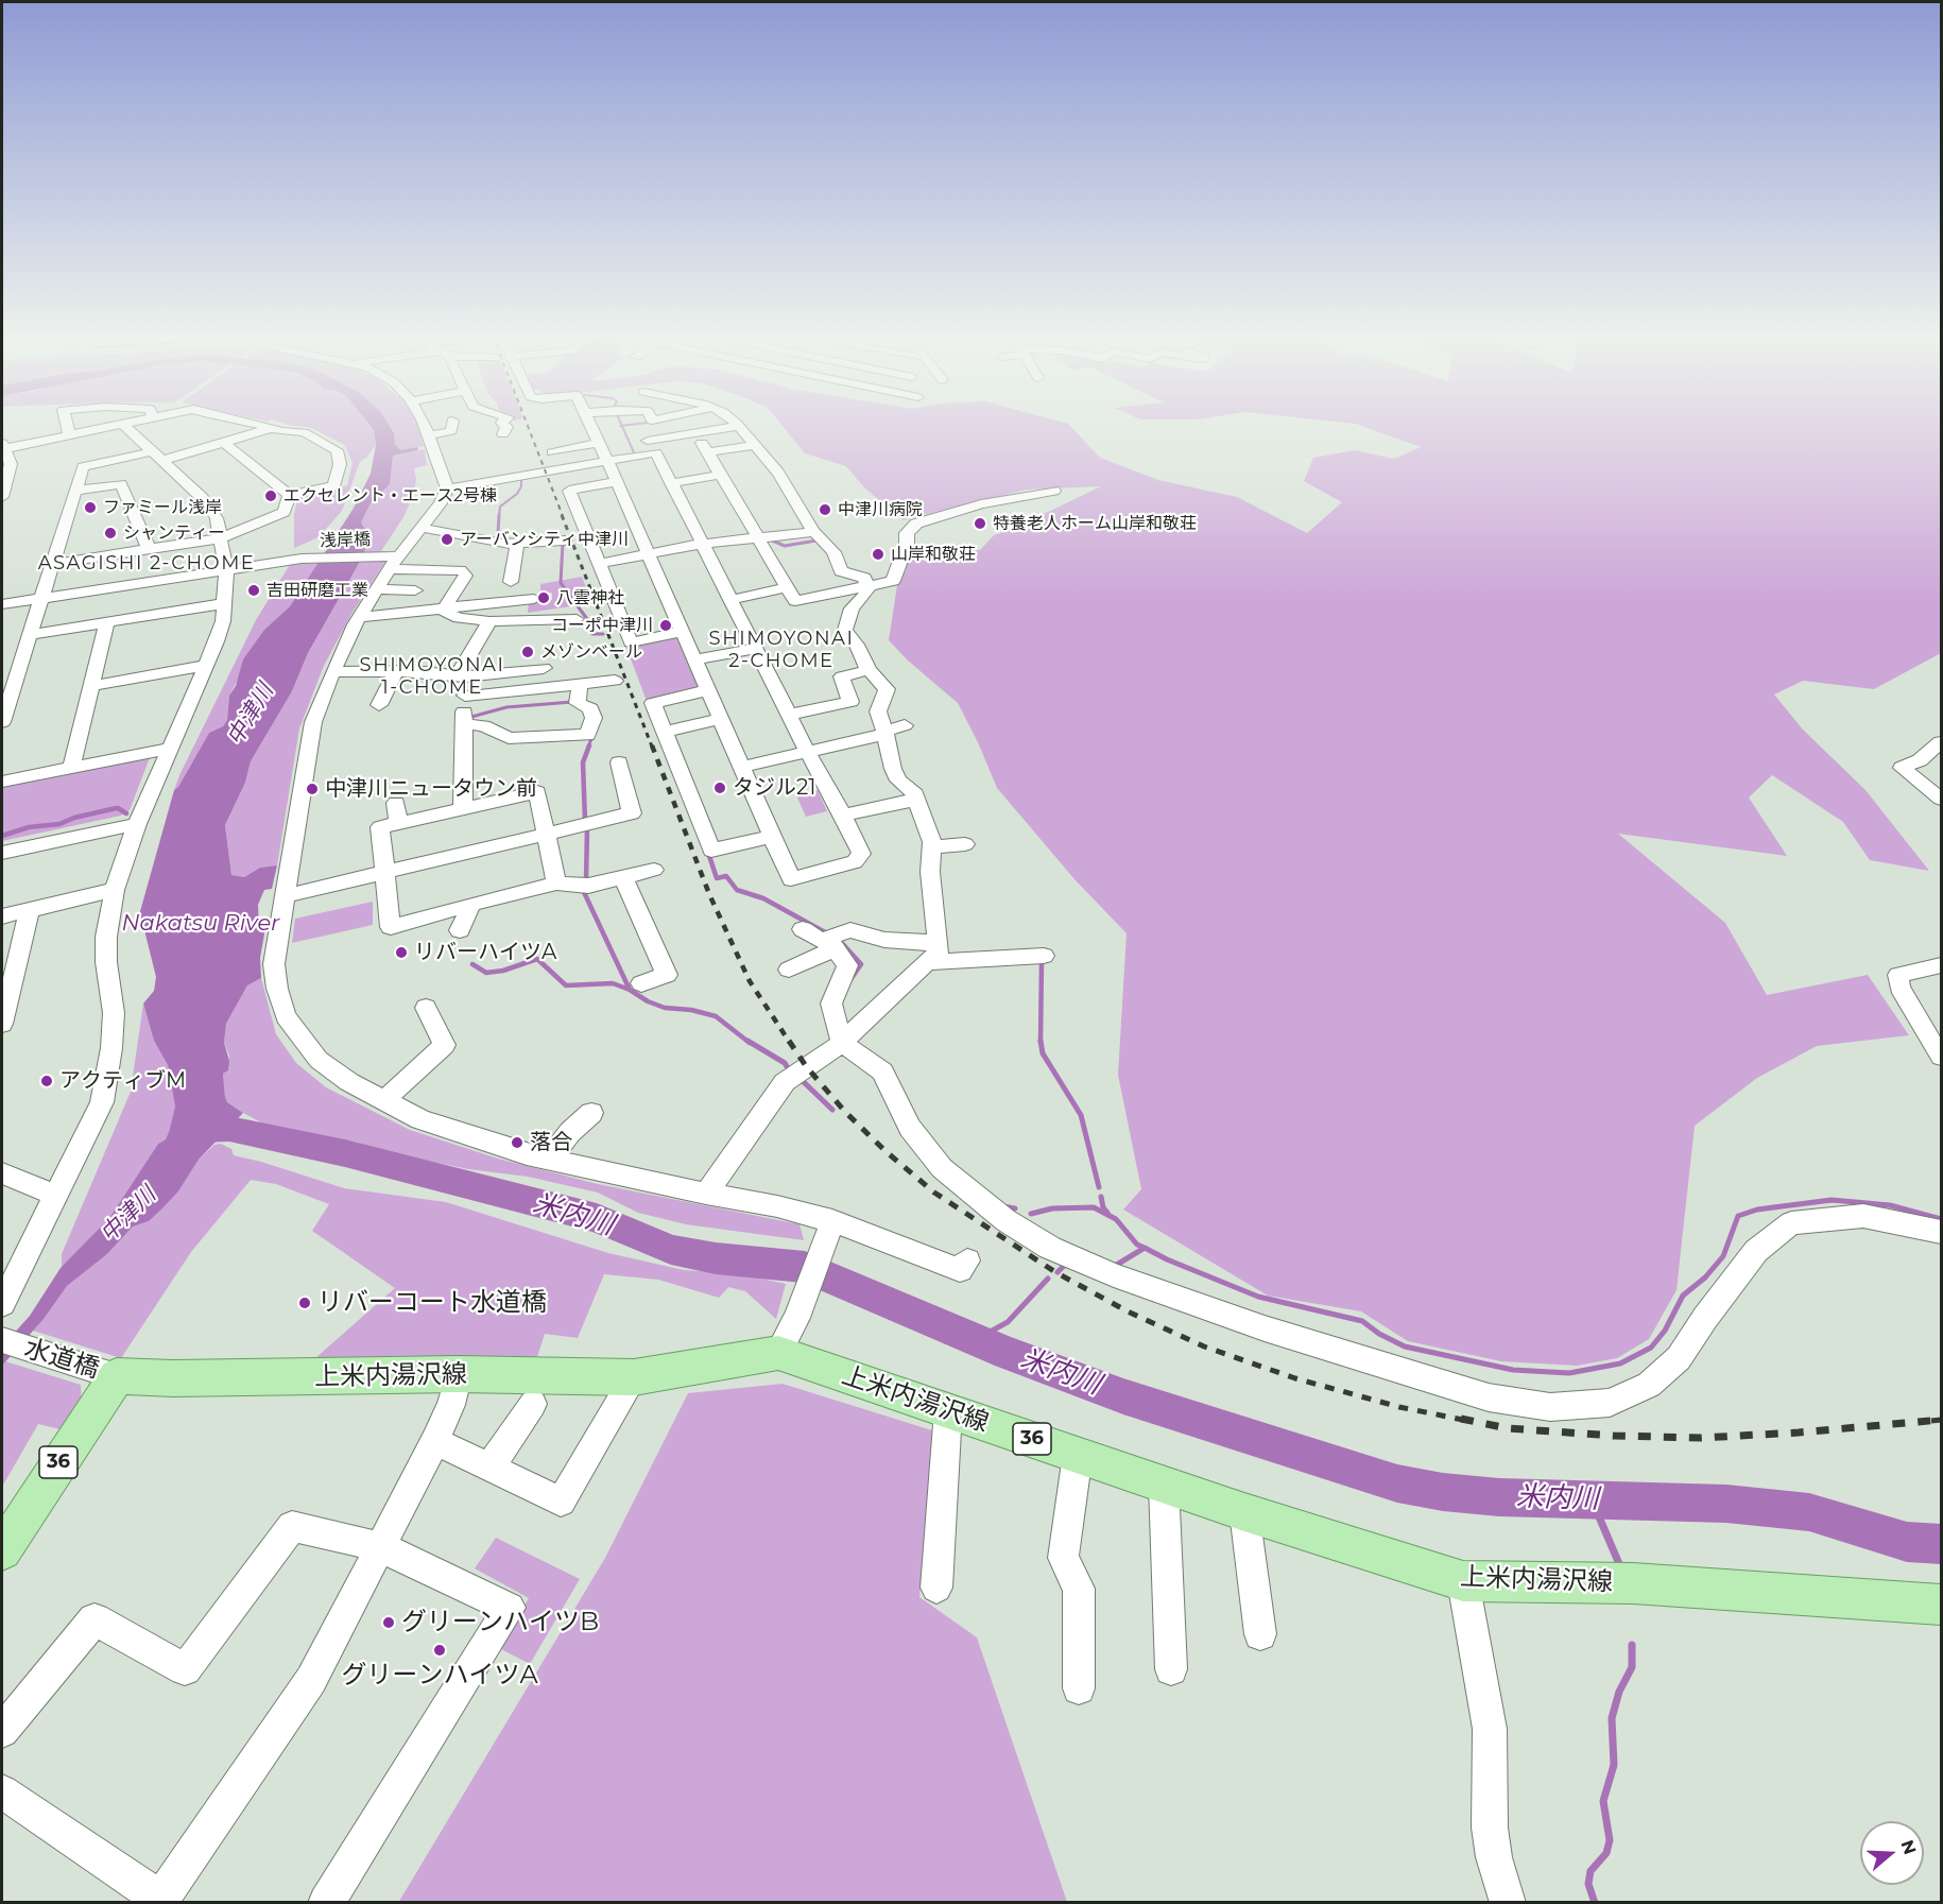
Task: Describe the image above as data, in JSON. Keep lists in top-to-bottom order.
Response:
{
  "streets": {
    "main road": ["上米内湯沢線", "36"],
    "street": ["浅岸橋", "水道橋"]
  },
  "crossings": [
    ["水道橋", "上米内湯沢線"],
    ["水道橋", "36"],
    ["上米内湯沢線", "36"]
  ],
  "districts": ["ASAGISHI 2-CHOME", "SHIMOYONAI 2-CHOME", "SHIMOYONAI 1-CHOME"],
  "water": ["中津川", "Nakatsu River", "米内川"],
  "places": [
    "エクセレント・エース2号棟",
    "ファミール浅岸",
    "中津川病院",
    "特養老人ホーム山岸和敬荘",
    "シャンティー",
    "アーバンシティ中津川",
    "山岸和敬荘",
    "吉田研磨工業",
    "八雲神社",
    "コーポ中津川",
    "メゾンベール",
    "タジル21",
    "中津川ニュータウン前",
    "リバーハイツA",
    "アクティブM",
    "落合",
    "リバーコート水道橋",
    "グリーンハイツB",
    "グリーンハイツA"
  ],
  "north": "right"
}
